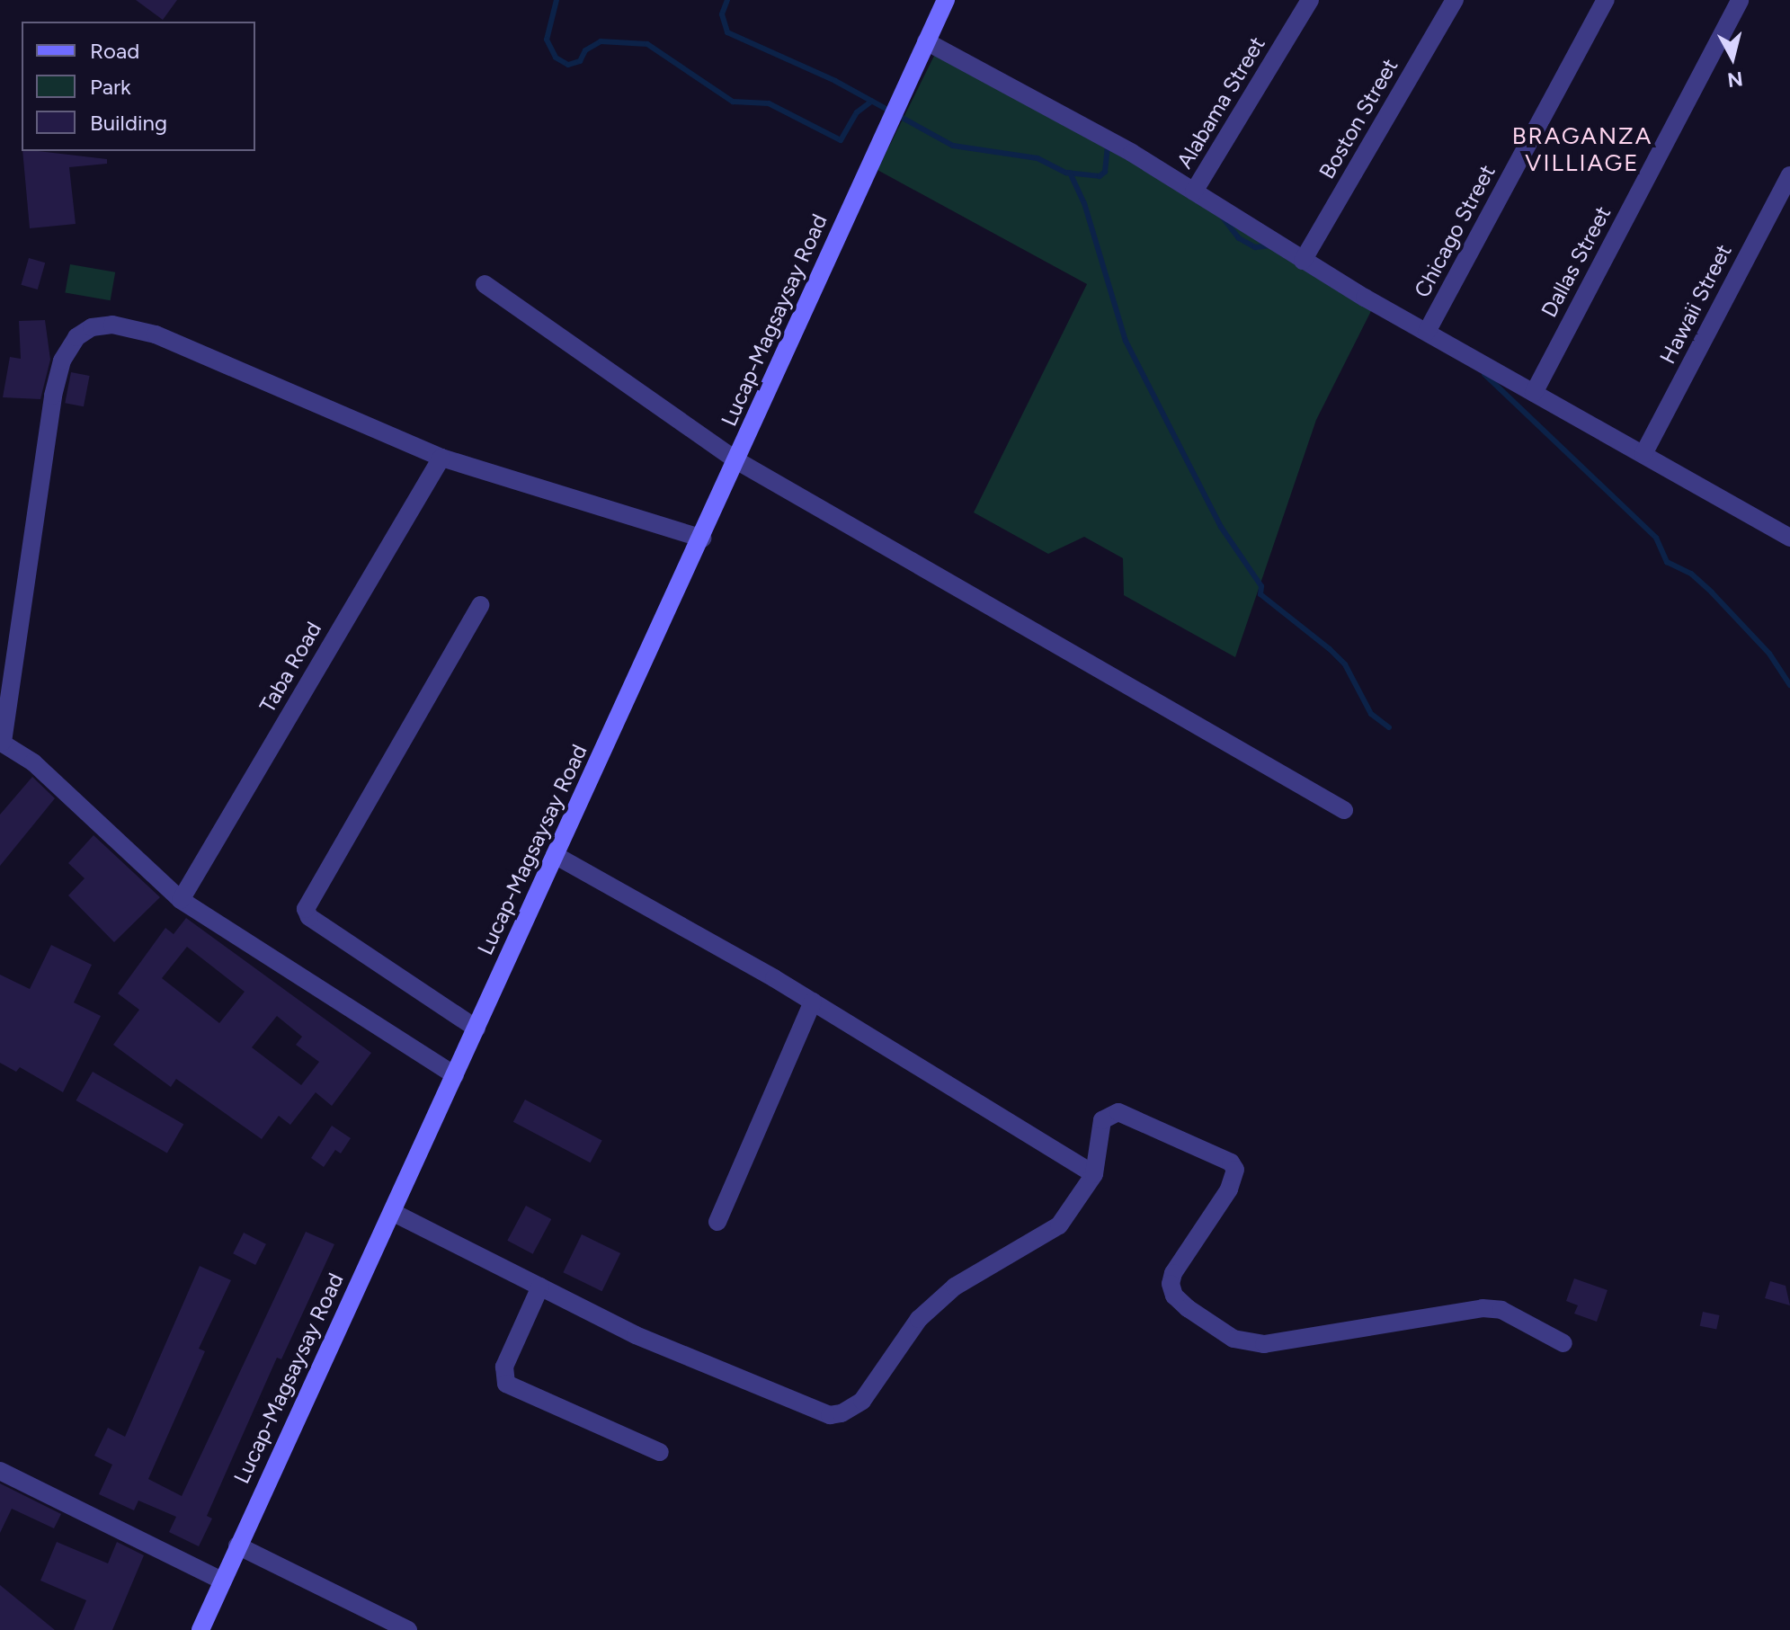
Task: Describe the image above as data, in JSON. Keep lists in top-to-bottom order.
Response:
{
  "streets": {
    "street": [
      "Alabama Street",
      "Boston Street",
      "Chicago Street",
      "Dallas Street",
      "Hawaii Street",
      "Lucap-Magsaysay Road",
      "Taba Road"
    ]
  },
  "districts": ["BRAGANZA VILLIAGE"],
  "legend": ["Road", "Park", "Building"],
  "north": "bottom"
}
